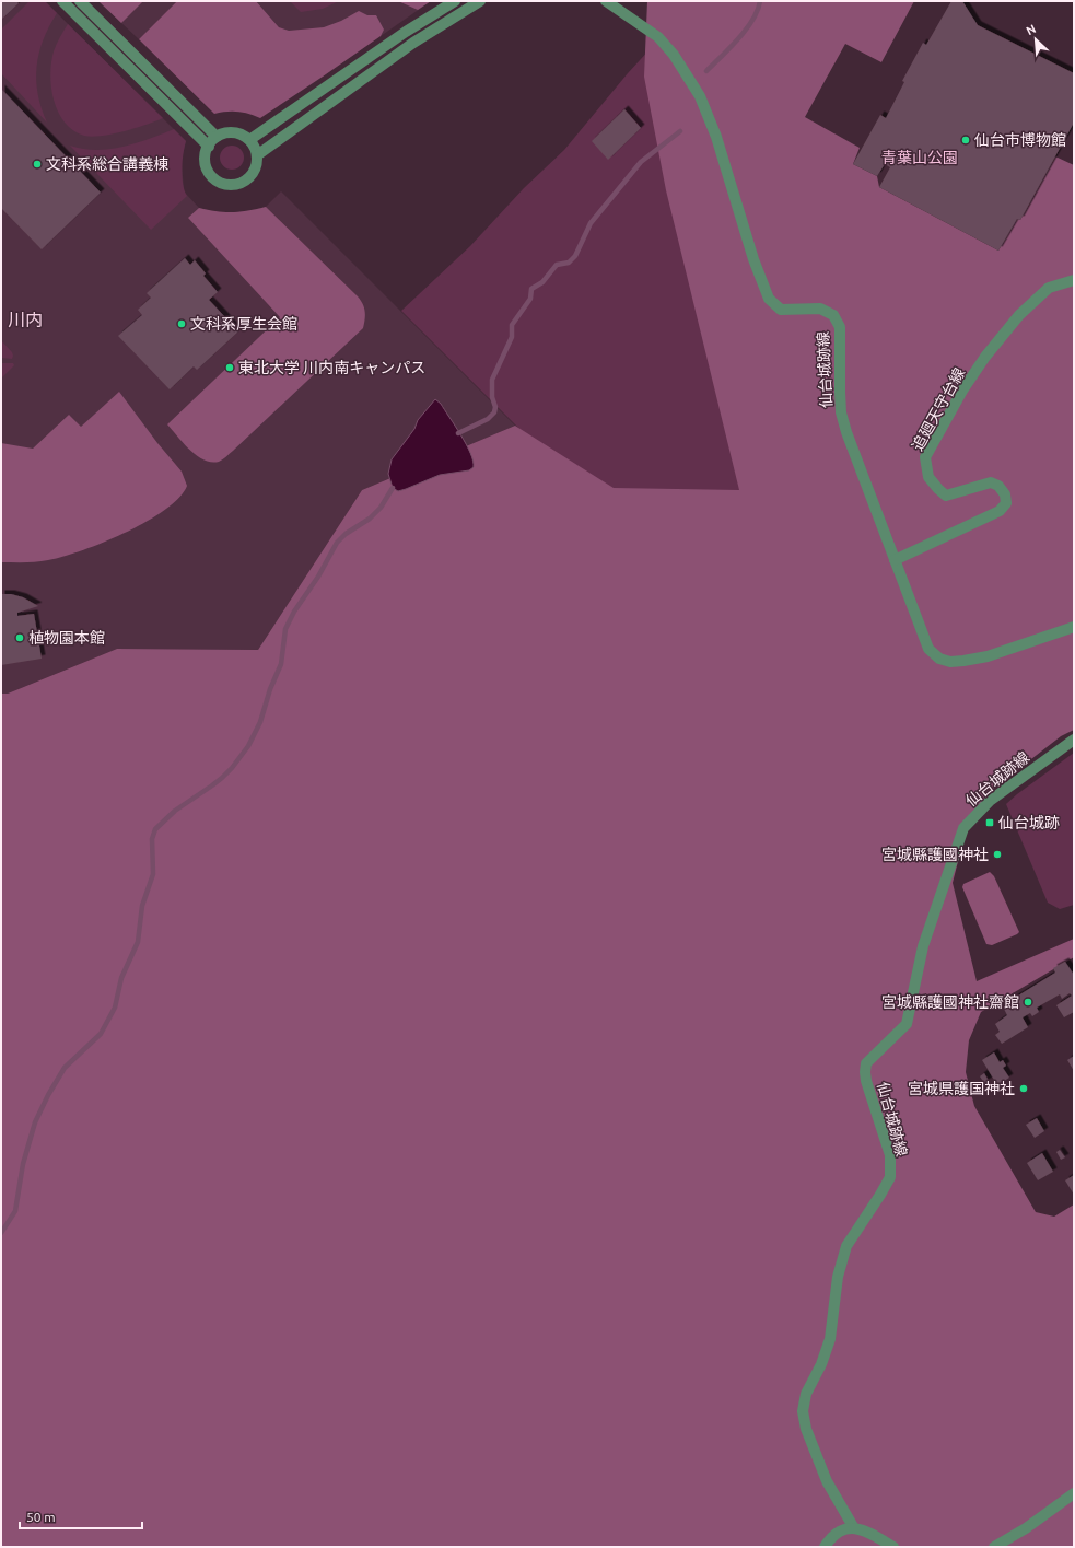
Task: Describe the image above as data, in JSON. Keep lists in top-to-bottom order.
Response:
{
  "streets": {
    "street": ["仙台城跡線", "追廻天守台線"]
  },
  "crossings": [
    ["仙台城跡線", "追廻天守台線"]
  ],
  "districts": ["川内"],
  "parks": ["青葉山公園"],
  "places": {
    "other": [
      "仙台市博物館",
      "文科系総合講義棟",
      "文科系厚生会館",
      "東北大学 川内南キャンパス",
      "植物園本館",
      "宮城縣護國神社",
      "宮城縣護國神社齋館",
      "宮城県護国神社"
    ],
    "transit": ["仙台城跡"]
  },
  "scale_bar": "50 m",
  "north": "top left"
}
